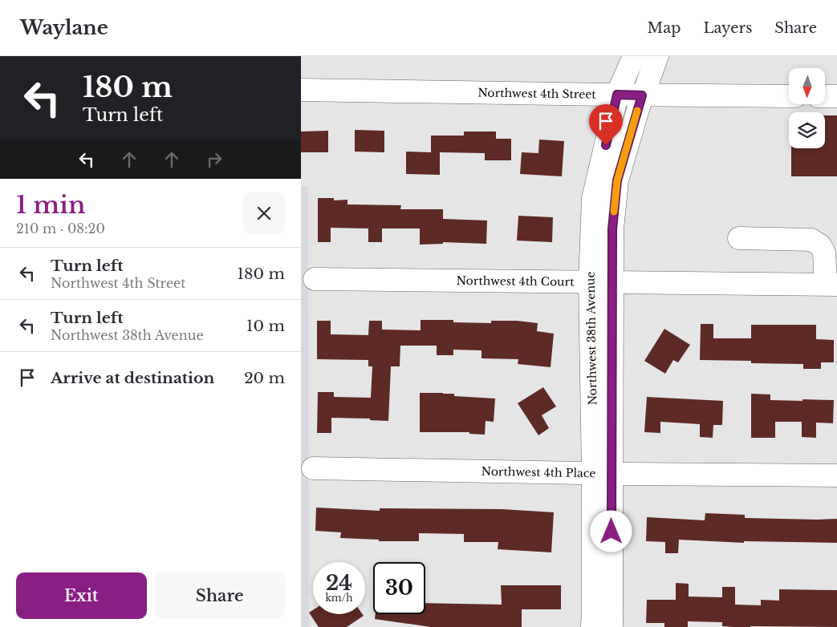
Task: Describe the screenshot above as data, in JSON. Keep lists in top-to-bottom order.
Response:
{
  "streets": {
    "street": [
      "Northwest 4th Street",
      "Northwest 4th Court",
      "Northwest 38th Avenue",
      "Northwest 4th Place"
    ]
  },
  "crossings": [
    ["Northwest 4th Street", "Northwest 38th Avenue"],
    ["Northwest 4th Court", "Northwest 38th Avenue"],
    ["Northwest 38th Avenue", "Northwest 4th Place"]
  ],
  "north": "bottom",
  "page": {
    "header": "Waylane",
    "nav": ["Map", "Layers", "Share"],
    "turn": ["180 m", "Turn left"],
    "heading": ["1 min", "210 m · 08:20"],
    "list": [
      {
        "name": "Turn left",
        "note": "Northwest 4th Street",
        "value": "180 m"
      },
      {
        "name": "Turn left",
        "note": "Northwest 38th Avenue",
        "value": "10 m"
      },
      {
        "name": "Arrive at destination",
        "value": "20 m"
      }
    ],
    "speed": "24 km/h",
    "limit": "30",
    "buttons": ["Exit", "Share"]
  }
}
